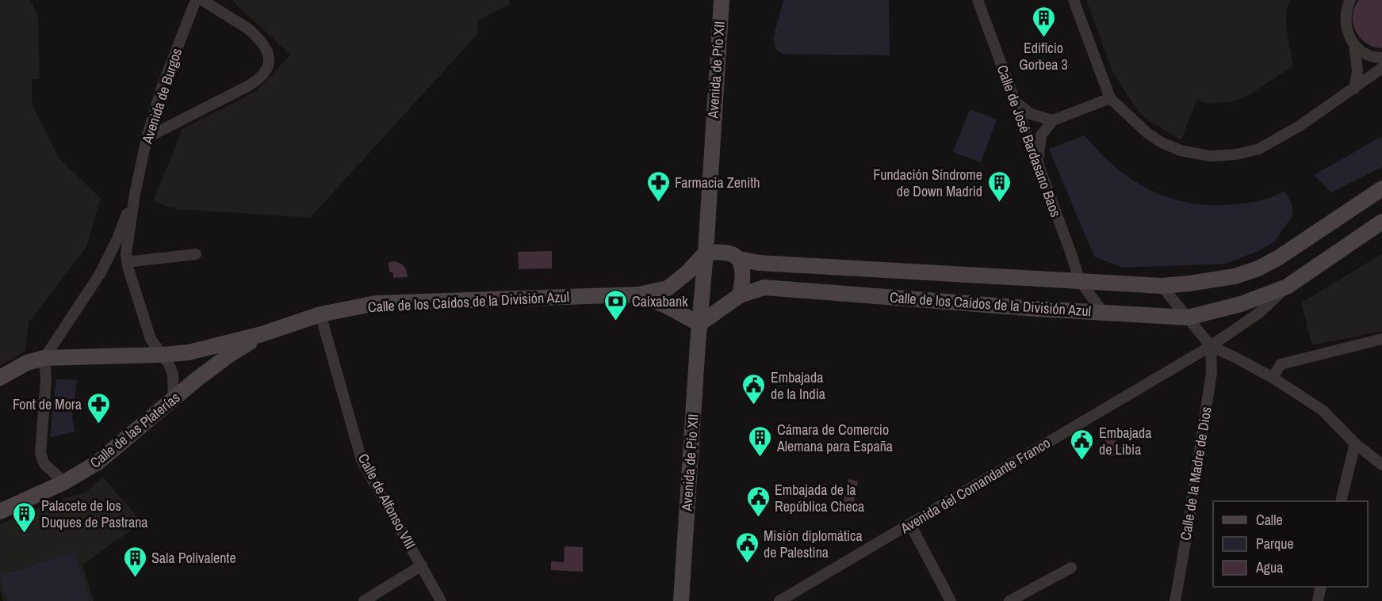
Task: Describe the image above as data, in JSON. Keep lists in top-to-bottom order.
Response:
{
  "streets": {
    "main road": ["Avenida de Pío XII", "Calle de los Caídos de la División Azul", "Calle de las Platerías"],
    "street": [
      "Avenida de Burgos",
      "Calle de José Bardasano Baos",
      "Calle de la Madre de Dios",
      "Avenida del Comandante Franco",
      "Calle de Alfonso VIII"
    ]
  },
  "crossings": [
    ["Calle de José Bardasano Baos", "Calle de los Caídos de la División Azul"],
    ["Calle de los Caídos de la División Azul", "Calle de las Platerías"],
    ["Calle de los Caídos de la División Azul", "Avenida del Comandante Franco"],
    ["Calle de los Caídos de la División Azul", "Calle de Alfonso VIII"],
    ["Calle de la Madre de Dios", "Avenida del Comandante Franco"]
  ],
  "places": {
    "building": [
      "Edificio Gorbea 3",
      "Fundación Síndrome de Down Madrid",
      "Cámara de Comercio Alemana para España",
      "Palacete de los Duques de Pastrana",
      "Sala Polivalente"
    ],
    "pharmacy": ["Farmacia Zenith", "Font de Mora"],
    "bank": ["Caixabank"],
    "public building": [
      "Embajada de la India",
      "Embajada de Libia",
      "Embajada de la República Checa",
      "Misión diplomática de Palestina"
    ]
  },
  "legend": ["Calle", "Parque", "Agua"]
}
